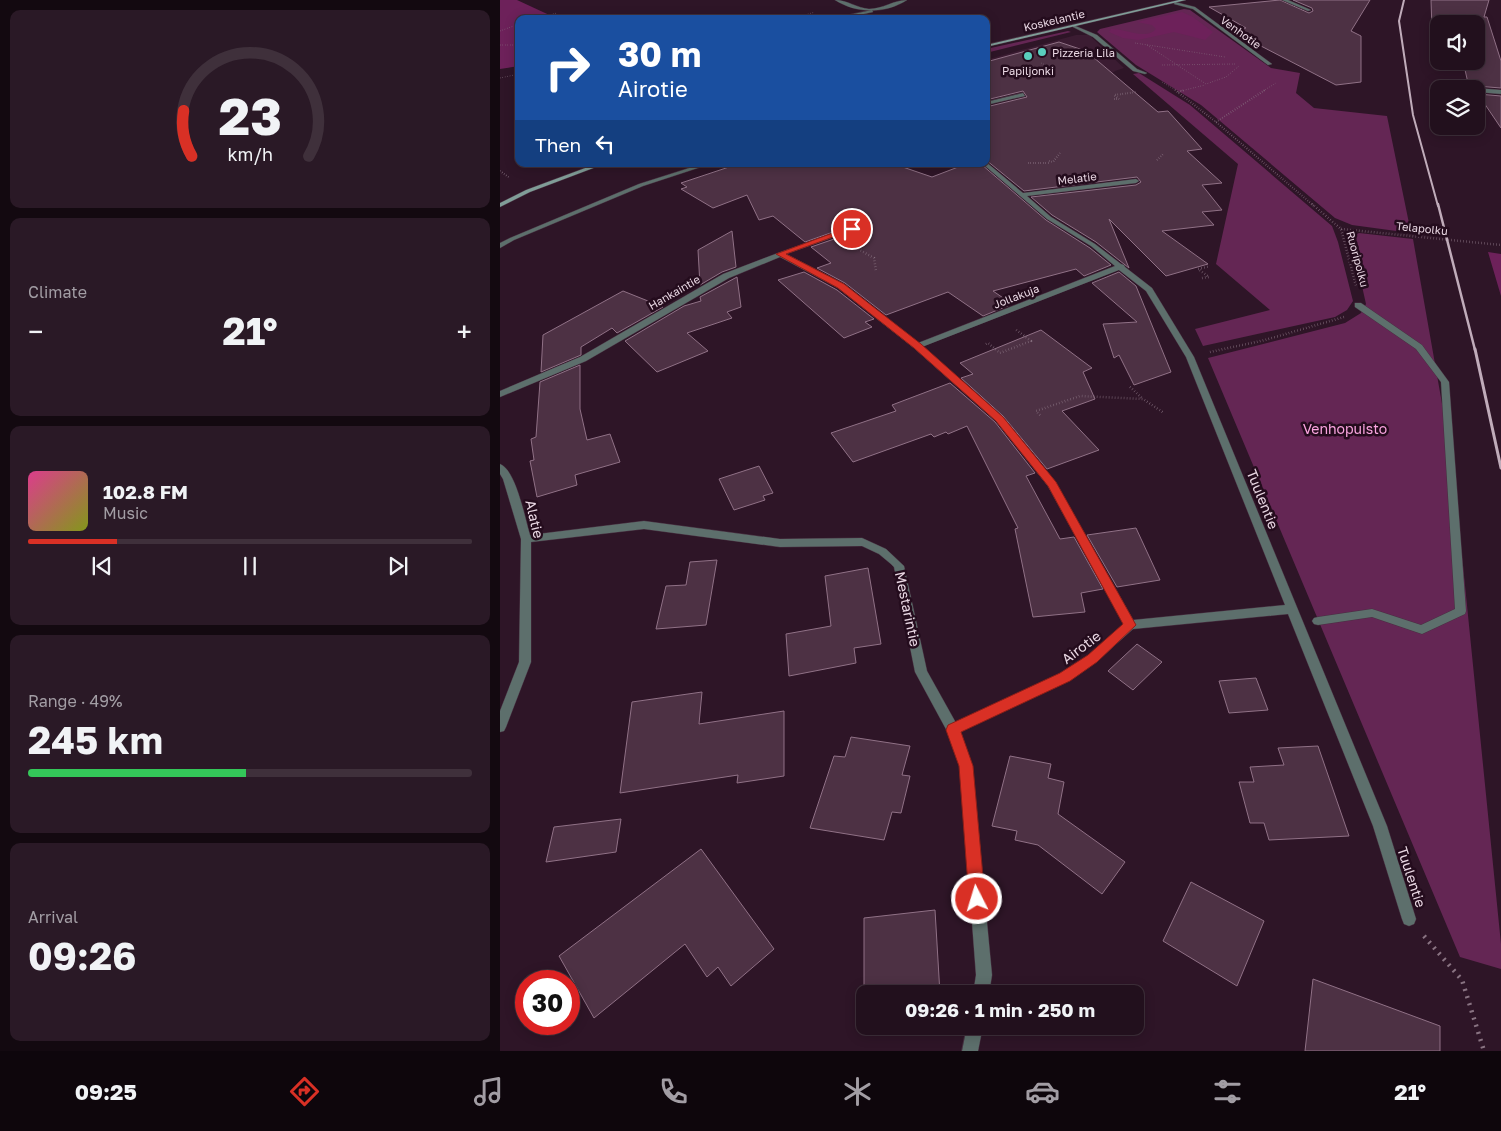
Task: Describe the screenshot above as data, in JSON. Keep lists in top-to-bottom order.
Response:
{
  "streets": {
    "main road": ["Koskelantie"],
    "street": [
      "Venhotie",
      "Melatie",
      "Hankaintie",
      "Jollakuja",
      "Tuulentie",
      "Alatie",
      "Mestarintie",
      "Airotie"
    ],
    "path": ["Telapolku", "Ruoripolku"]
  },
  "crossings": [
    ["Koskelantie", "Venhotie"],
    ["Melatie", "Tuulentie"],
    ["Telapolku", "Ruoripolku"],
    ["Ruoripolku", "Tuulentie"],
    ["Jollakuja", "Tuulentie"],
    ["Alatie", "Mestarintie"],
    ["Mestarintie", "Airotie"]
  ],
  "parks": ["Venhopuisto"],
  "places": ["Pizzeria Lila", "Papiljonki"],
  "page": {
    "turn": ["30 m", "Airotie"],
    "then": "Then",
    "tile": [
      "Climate",
      ["Range · 49%", "245 km"],
      ["Arrival", "09:26"]
    ],
    "heat": ["−", "21°", "+"],
    "song": ["102.8 FM", "Music"],
    "limit": "30",
    "trip": "09:26 · 1 min · 250 m",
    "tabs": ["09:25", "21°"],
    "gauge": ["23", "km/h"]
  }
}
